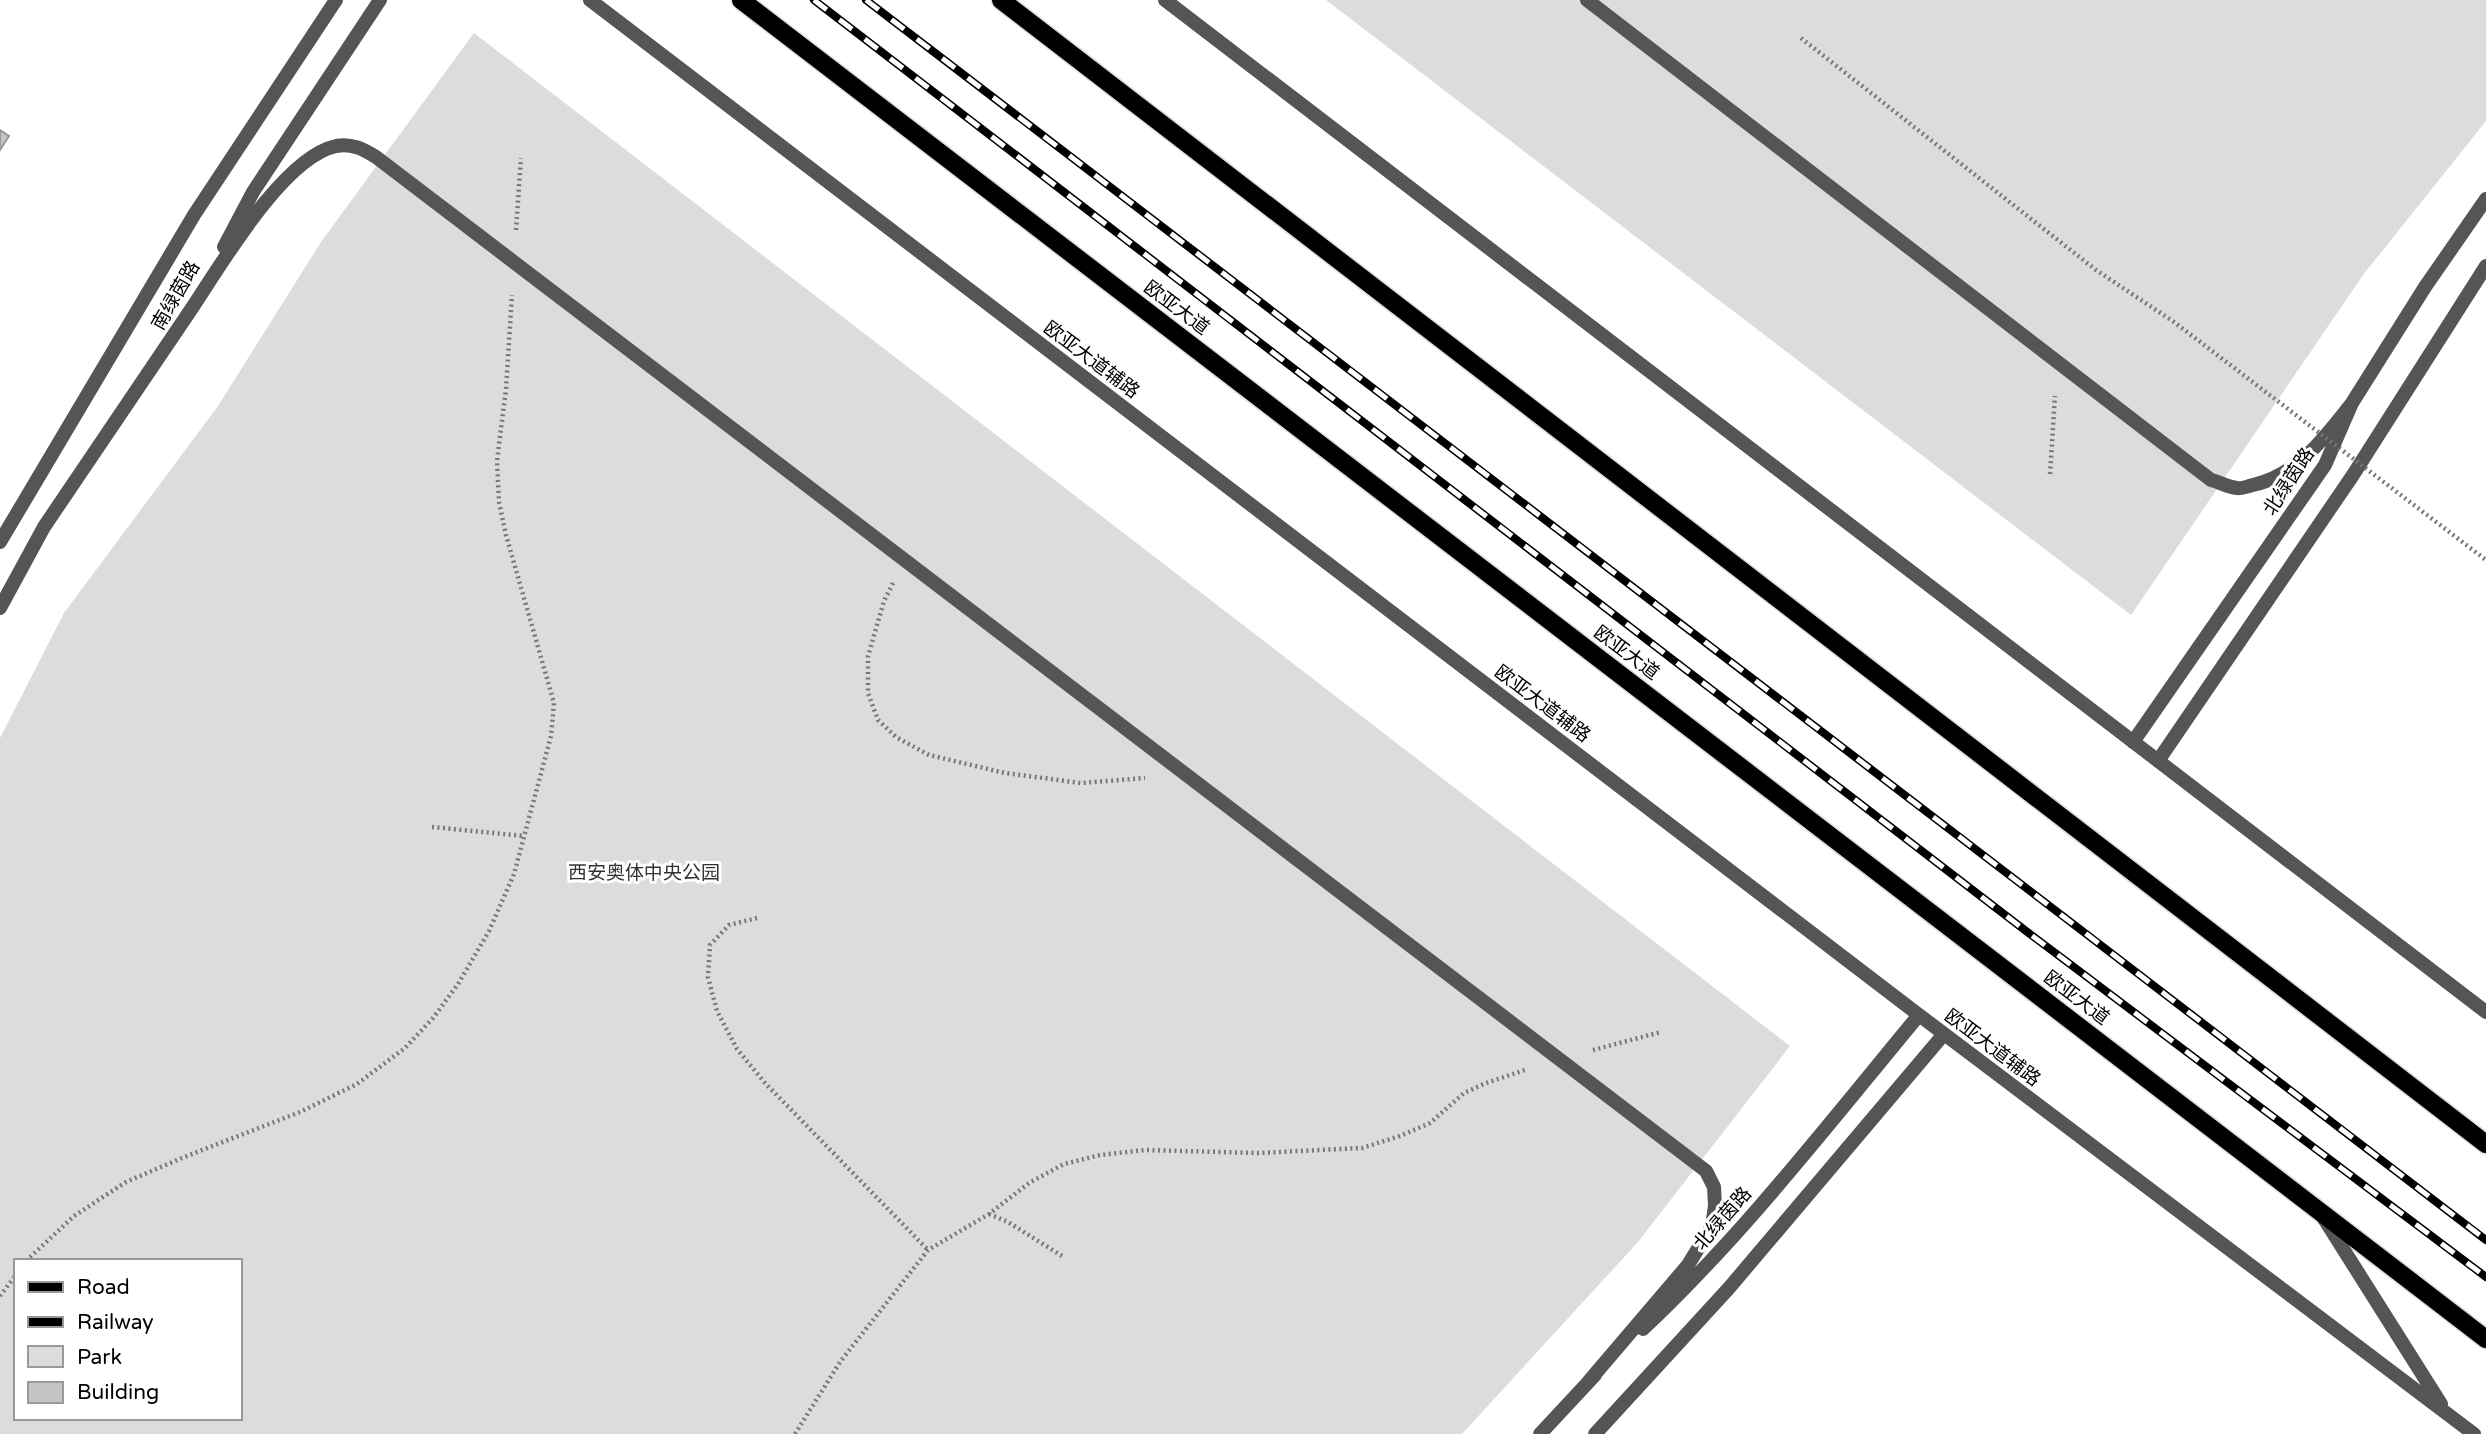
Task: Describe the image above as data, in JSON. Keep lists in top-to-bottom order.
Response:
{
  "streets": {
    "main road": ["欧亚大道"],
    "street": ["南绿茵路", "欧亚大道辅路", "北绿茵路"]
  },
  "crossings": [
    ["欧亚大道辅路", "北绿茵路"]
  ],
  "parks": ["西安奥体中央公园"],
  "legend": [
    "Road",
    "Railway",
    "Park",
    "Building"
  ]
}
